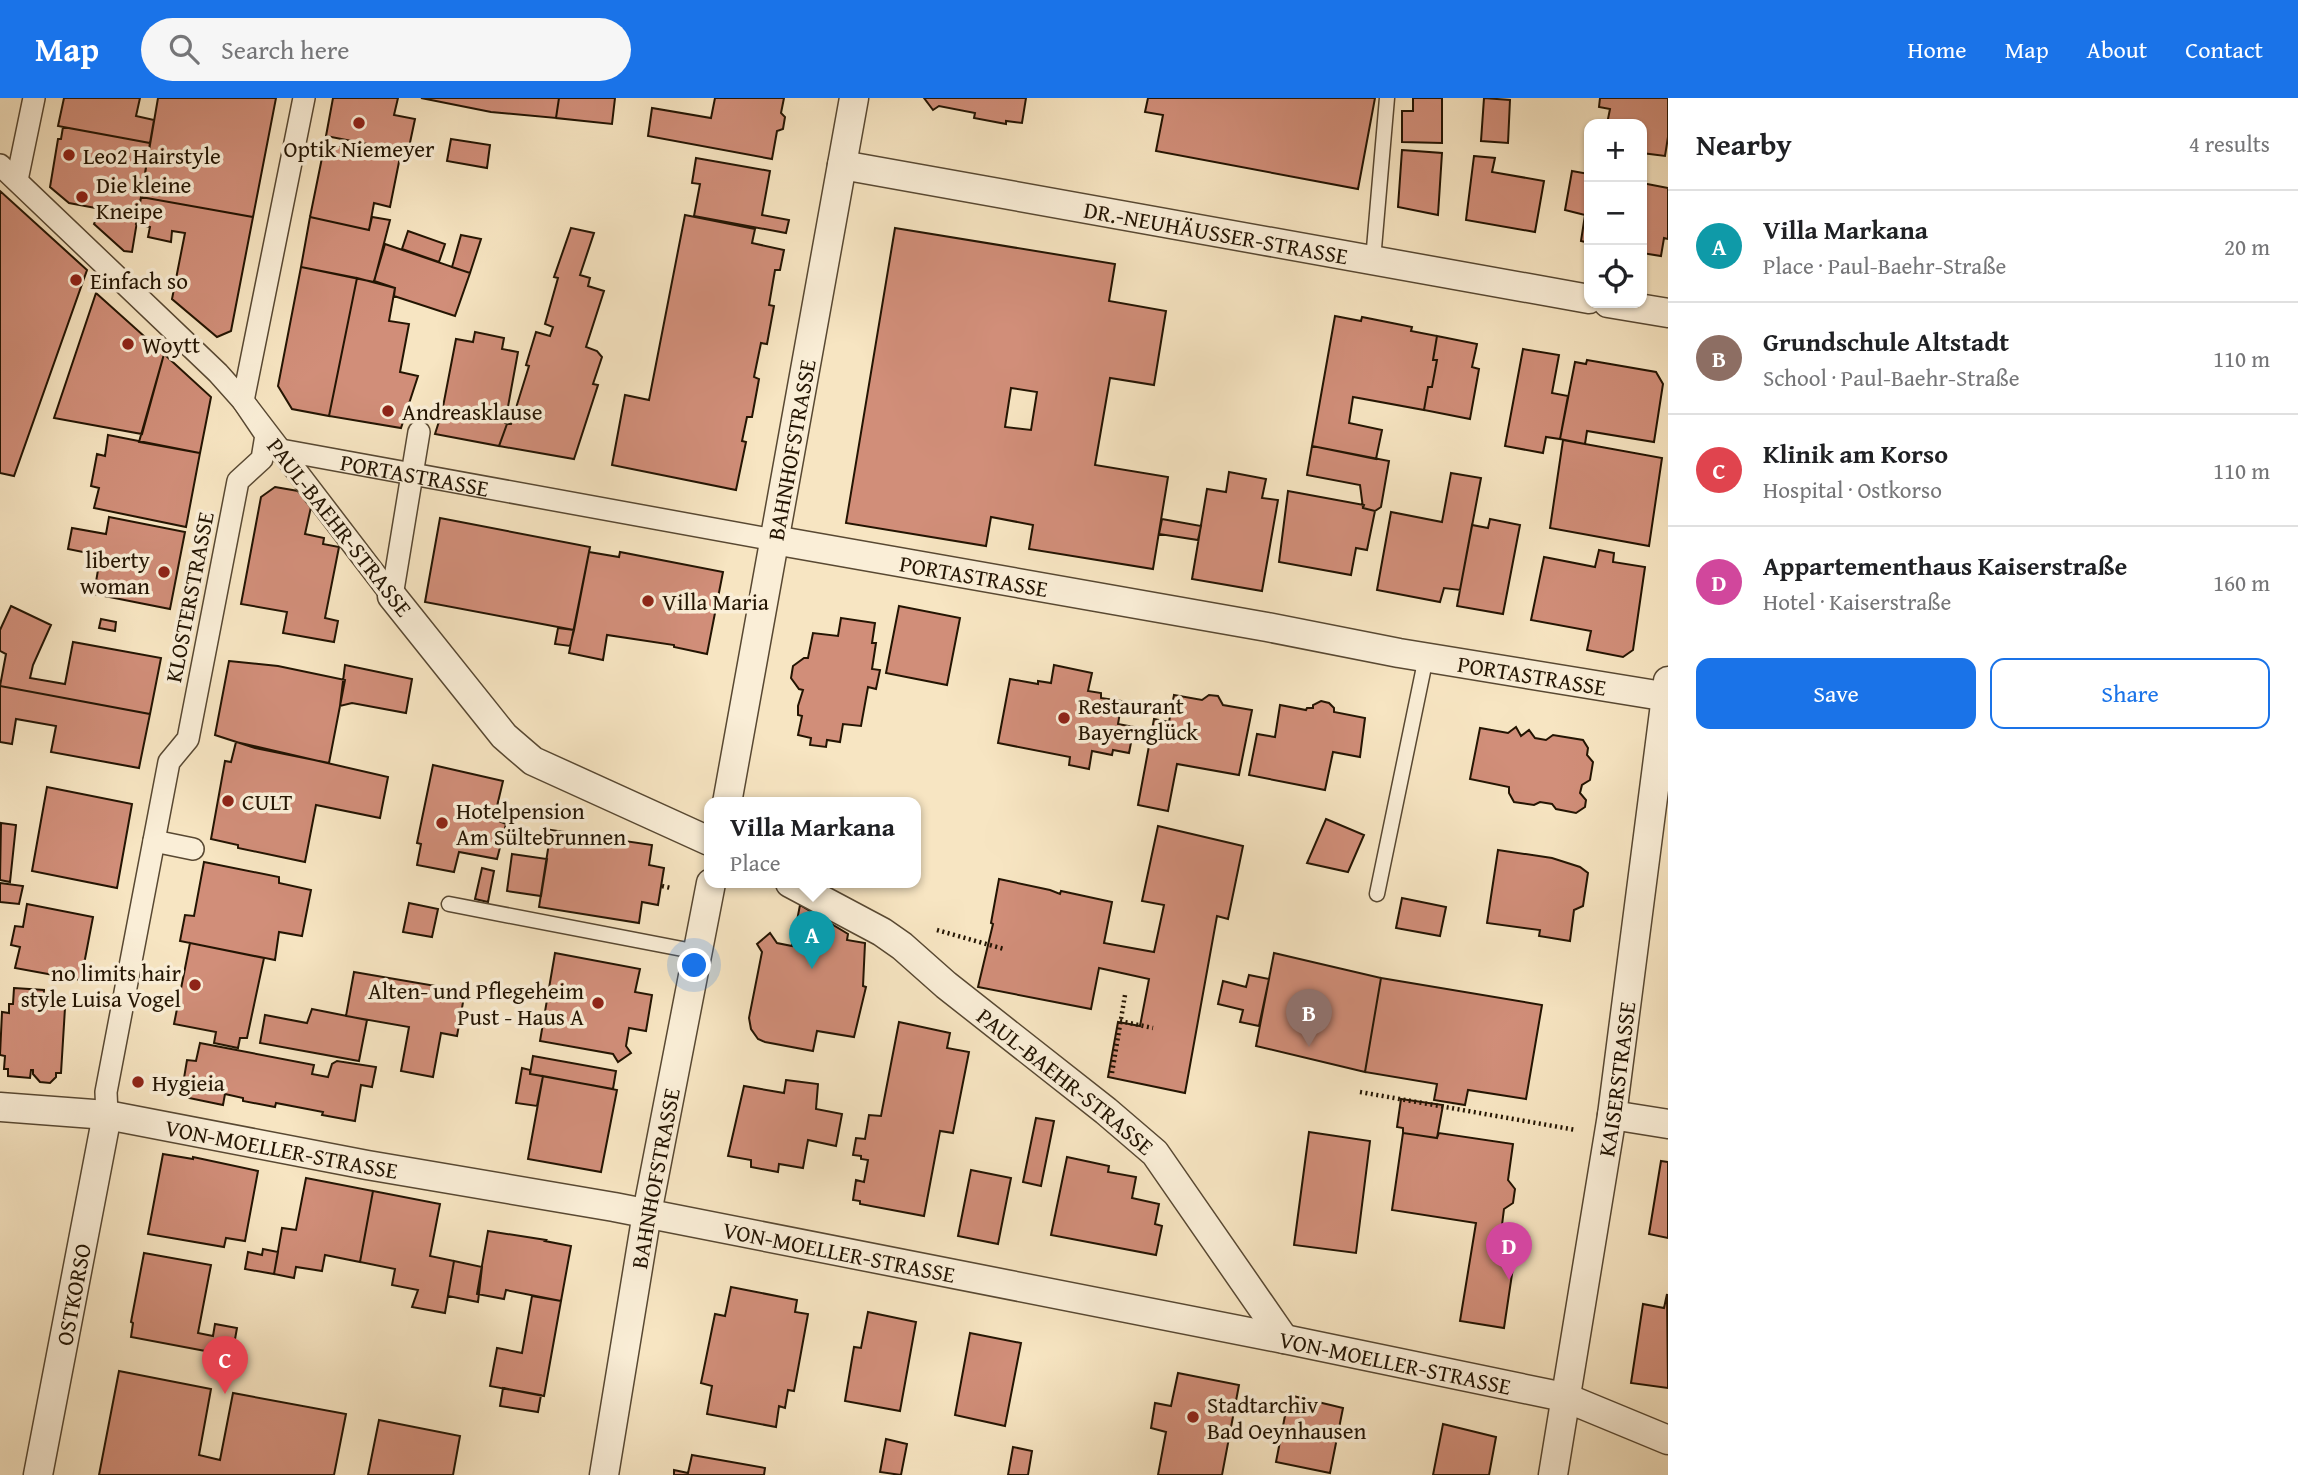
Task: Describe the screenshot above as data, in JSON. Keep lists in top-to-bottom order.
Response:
{
  "streets": {
    "street": [
      "DR.-NEUHÄUSSER-STRASSE",
      "BAHNHOFSTRASSE",
      "PORTASTRASSE",
      "PAUL-BAEHR-STRASSE",
      "KLOSTERSTRASSE",
      "KAISERSTRASSE",
      "VON-MOELLER-STRASSE",
      "OSTKORSO"
    ]
  },
  "crossings": [
    ["DR.-NEUHÄUSSER-STRASSE", "BAHNHOFSTRASSE"],
    ["BAHNHOFSTRASSE", "PORTASTRASSE"],
    ["BAHNHOFSTRASSE", "VON-MOELLER-STRASSE"],
    ["PORTASTRASSE", "PAUL-BAEHR-STRASSE"],
    ["PORTASTRASSE", "KAISERSTRASSE"],
    ["PAUL-BAEHR-STRASSE", "KLOSTERSTRASSE"],
    ["PAUL-BAEHR-STRASSE", "VON-MOELLER-STRASSE"],
    ["KLOSTERSTRASSE", "VON-MOELLER-STRASSE"],
    ["KLOSTERSTRASSE", "OSTKORSO"],
    ["KAISERSTRASSE", "VON-MOELLER-STRASSE"],
    ["VON-MOELLER-STRASSE", "OSTKORSO"]
  ],
  "places": [
    "Optik Niemeyer",
    "Leo2 Hairstyle",
    "Die kleine Kneipe",
    "Einfach so",
    "Woytt",
    "Andreasklause",
    "liberty woman",
    "Villa Maria",
    "Restaurant Bayernglück",
    "CULT",
    "Hotelpension Am Sültebrunnen",
    "no limits hair style Luisa Vogel",
    "Alten- und Pflegeheim Pust - Haus A",
    "Hygieia",
    "Stadtarchiv Bad Oeynhausen"
  ],
  "page": {
    "header": "Map",
    "search": "Search here",
    "nav": [
      "Home",
      "Map",
      "About",
      "Contact"
    ],
    "heading": ["Nearby", "4 results"],
    "map_buttons": ["+", "−"],
    "list": [
      {
        "mark": "A",
        "name": "Villa Markana",
        "note": "Place · Paul-Baehr-Straße",
        "value": "20 m"
      },
      {
        "mark": "B",
        "name": "Grundschule Altstadt",
        "note": "School · Paul-Baehr-Straße",
        "value": "110 m"
      },
      {
        "mark": "C",
        "name": "Klinik am Korso",
        "note": "Hospital · Ostkorso",
        "value": "110 m"
      },
      {
        "mark": "D",
        "name": "Appartementhaus Kaiserstraße",
        "note": "Hotel · Kaiserstraße",
        "value": "160 m"
      }
    ],
    "buttons": ["Save", "Share"],
    "popup": ["Villa Markana", "Place"],
    "pins": [
      "A",
      "B",
      "D",
      "C"
    ]
  }
}
